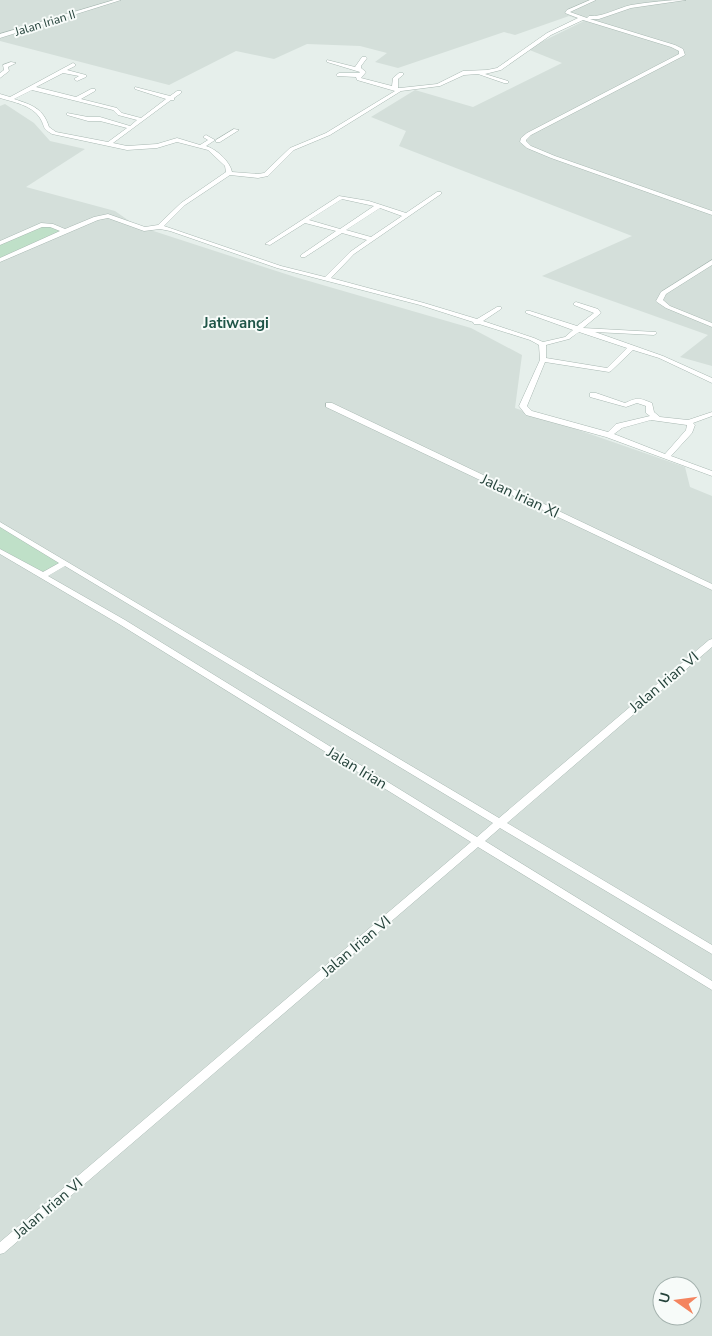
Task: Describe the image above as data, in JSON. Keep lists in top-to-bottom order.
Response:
{
  "streets": {
    "street": [
      "Jalan Irian II",
      "Jalan Irian XI",
      "Jalan Irian VI",
      "Jalan Irian"
    ]
  },
  "crossings": [
    ["Jalan Irian VI", "Jalan Irian"]
  ],
  "districts": ["Jatiwangi"],
  "north": "left"
}
